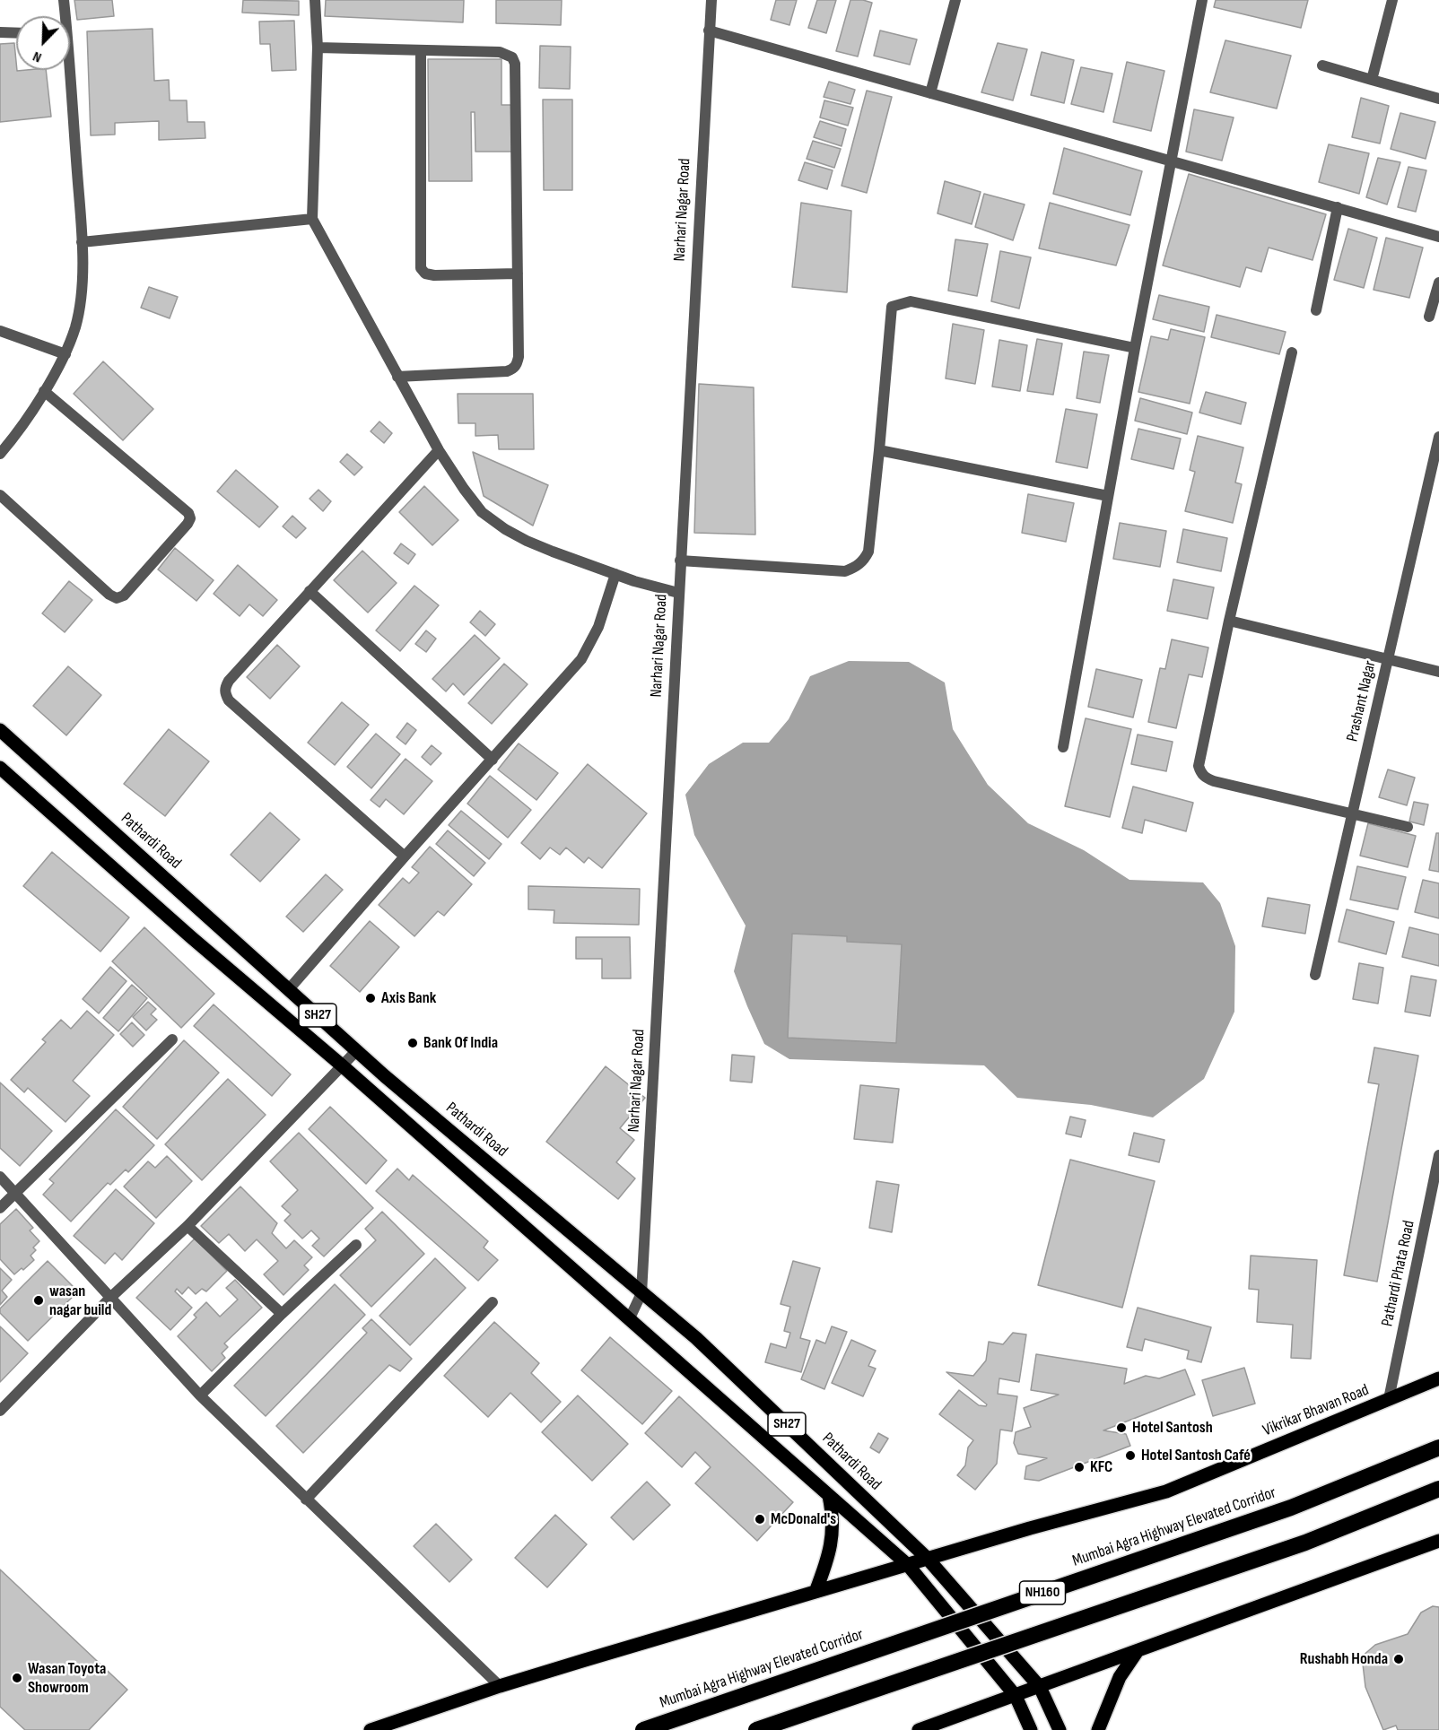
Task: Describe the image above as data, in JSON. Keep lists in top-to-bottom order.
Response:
{
  "streets": {
    "highway": ["Mumbai Agra Highway Elevated Corridor", "NH160"],
    "main road": ["Pathardi Road", "SH27", "Vikrikar Bhavan Road"],
    "street": ["Narhari Nagar Road", "Prashant Nagar", "Pathardi Phata Road"]
  },
  "crossings": [
    ["Narhari Nagar Road", "Pathardi Road"],
    ["Pathardi Road", "SH27"],
    ["Pathardi Road", "Vikrikar Bhavan Road"],
    ["SH27", "Vikrikar Bhavan Road"],
    ["Pathardi Phata Road", "Vikrikar Bhavan Road"]
  ],
  "places": [
    "Axis Bank",
    "Bank Of India",
    "wasan nagar build",
    "Hotel Santosh",
    "Hotel Santosh Café",
    "KFC",
    "McDonald's",
    "Rushabh Honda",
    "Wasan Toyota Showroom"
  ],
  "north": "bottom left"
}
